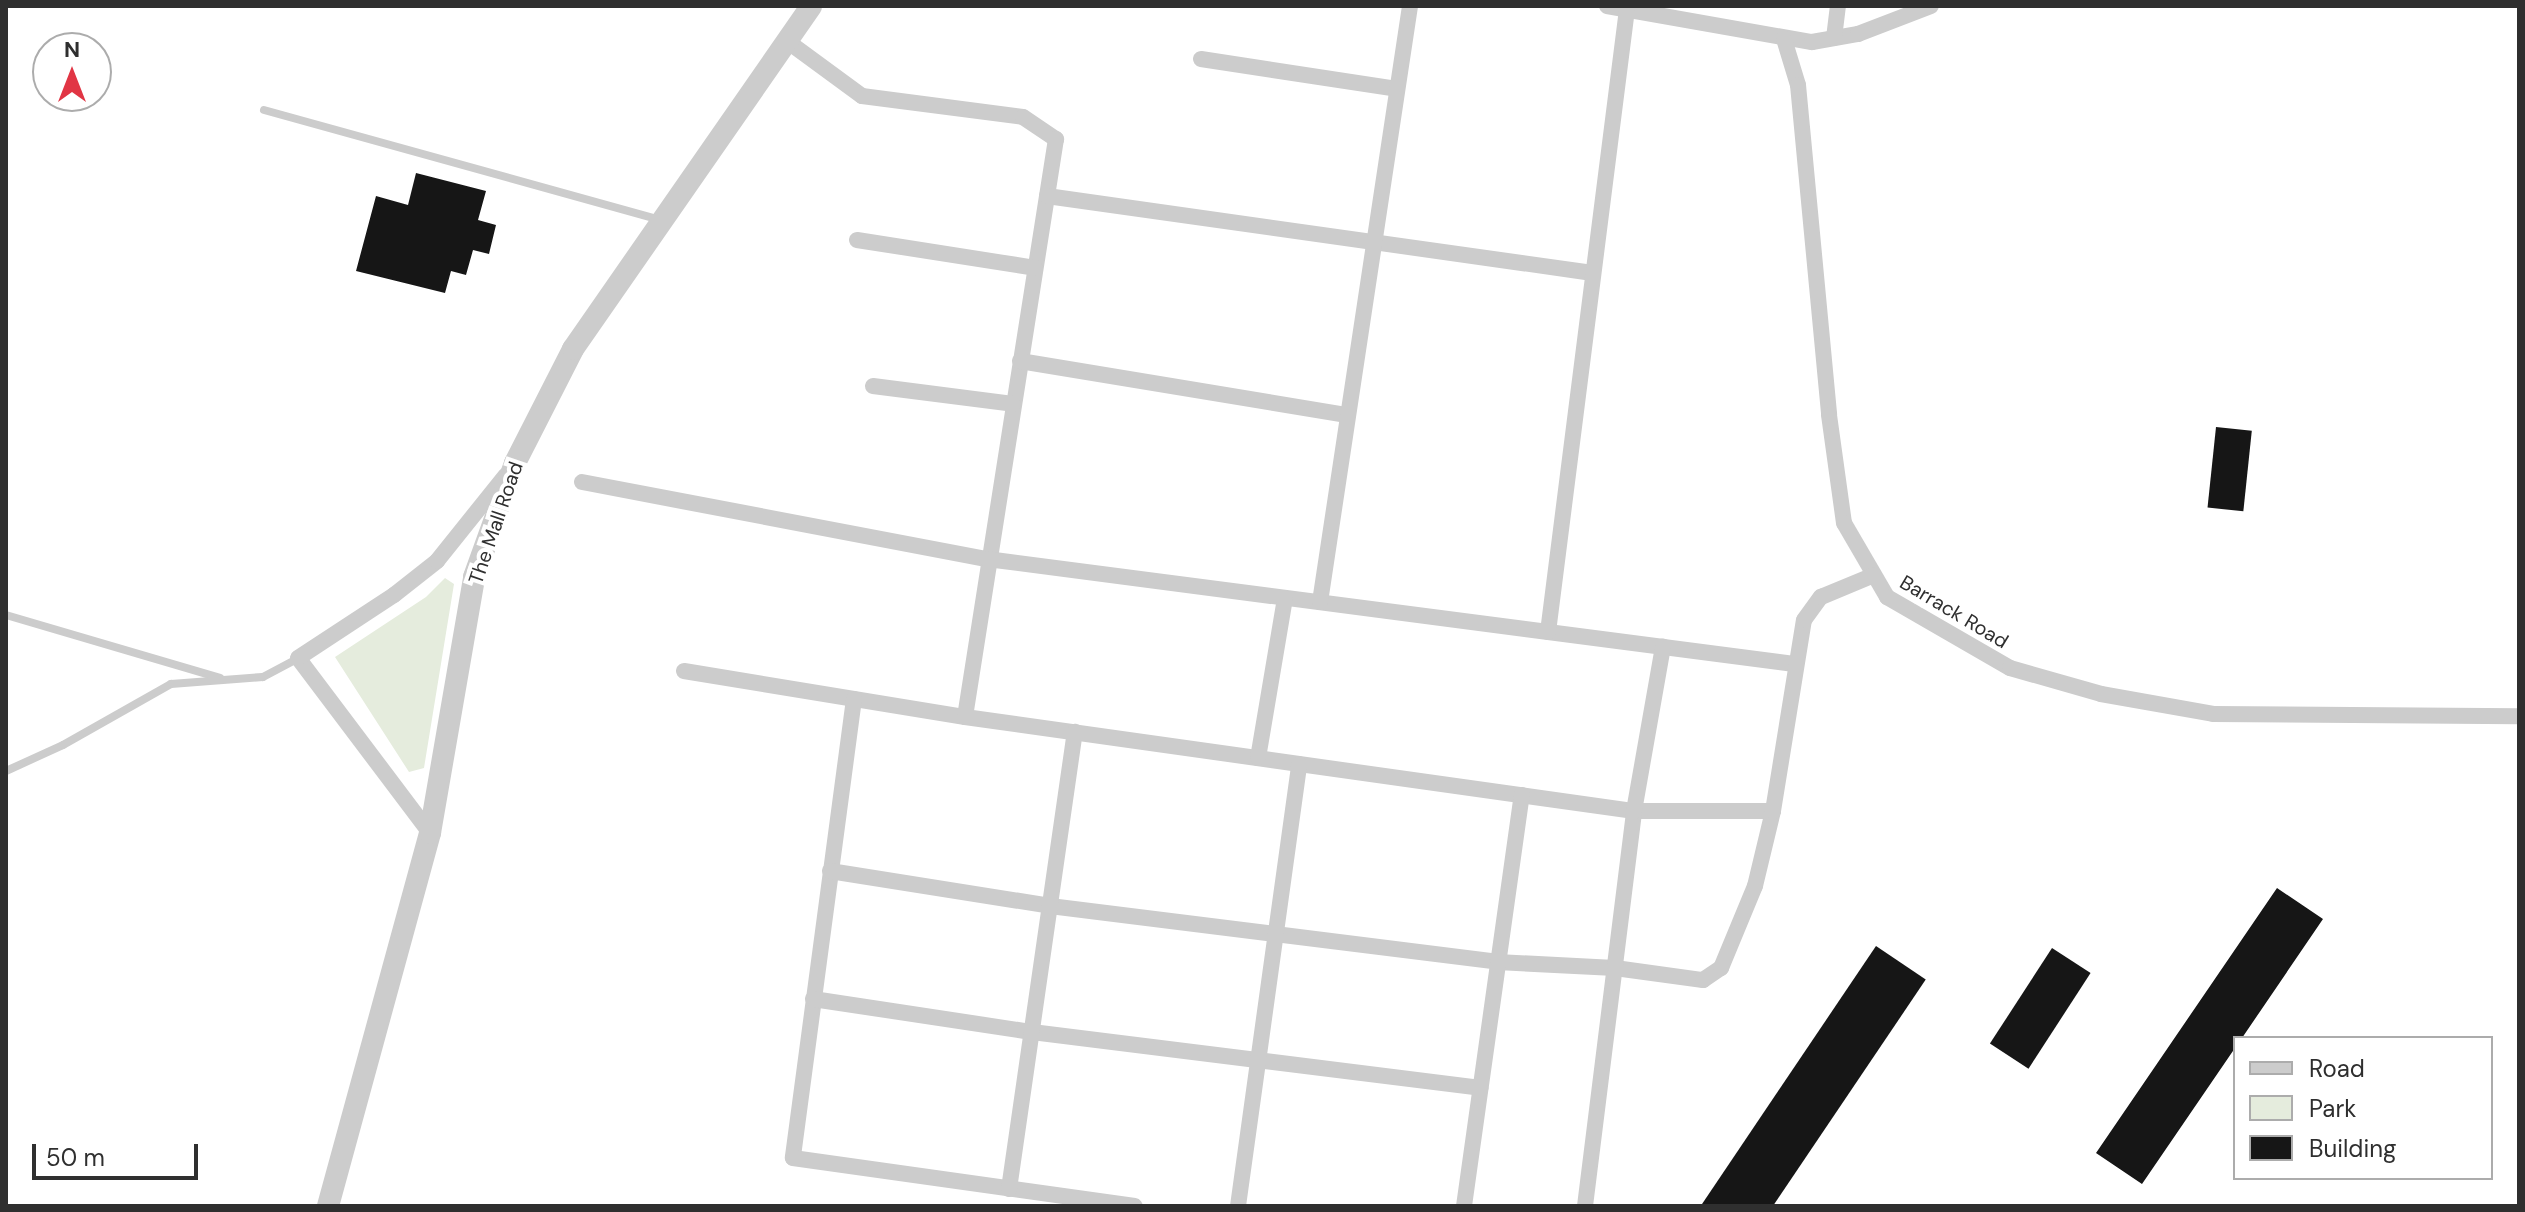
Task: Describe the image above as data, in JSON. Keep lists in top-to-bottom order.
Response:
{
  "streets": {
    "street": ["The Mall Road", "Barrack Road"]
  },
  "legend": ["Road", "Park", "Building"],
  "scale_bar": "50 m",
  "north": "top"
}
